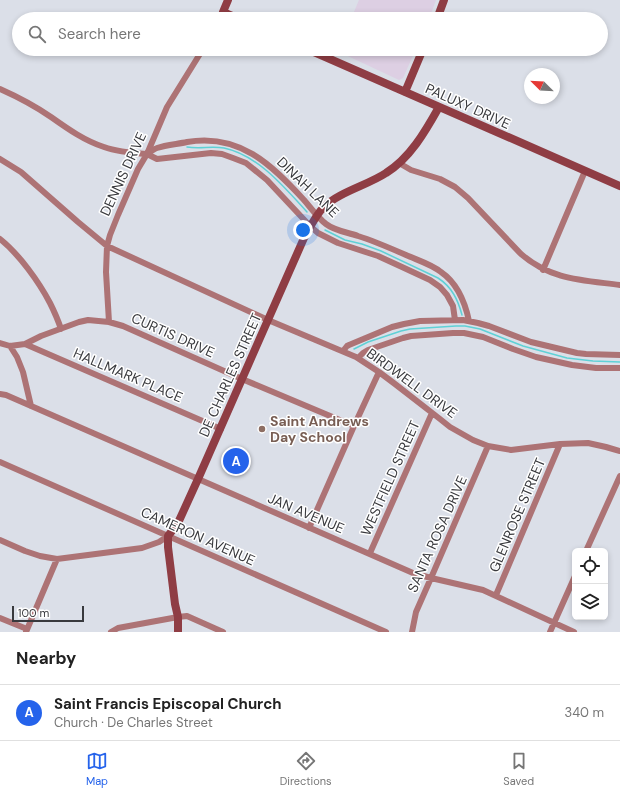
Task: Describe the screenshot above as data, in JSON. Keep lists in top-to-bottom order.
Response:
{
  "streets": {
    "street": [
      "PALUXY DRIVE",
      "DENNIS DRIVE",
      "DINAH LANE",
      "CURTIS DRIVE",
      "HALLMARK PLACE",
      "DE CHARLES STREET",
      "BIRDWELL DRIVE",
      "WESTFIELD STREET",
      "JAN AVENUE",
      "GLENROSE STREET",
      "SANTA ROSA DRIVE",
      "CAMERON AVENUE"
    ]
  },
  "crossings": [
    ["PALUXY DRIVE", "DE CHARLES STREET"],
    ["DENNIS DRIVE", "DINAH LANE"],
    ["DENNIS DRIVE", "CURTIS DRIVE"],
    ["DENNIS DRIVE", "BIRDWELL DRIVE"],
    ["DINAH LANE", "DE CHARLES STREET"],
    ["CURTIS DRIVE", "HALLMARK PLACE"],
    ["CURTIS DRIVE", "DE CHARLES STREET"],
    ["HALLMARK PLACE", "DE CHARLES STREET"],
    ["DE CHARLES STREET", "BIRDWELL DRIVE"],
    ["DE CHARLES STREET", "JAN AVENUE"],
    ["DE CHARLES STREET", "CAMERON AVENUE"],
    ["BIRDWELL DRIVE", "WESTFIELD STREET"],
    ["BIRDWELL DRIVE", "GLENROSE STREET"],
    ["BIRDWELL DRIVE", "SANTA ROSA DRIVE"],
    ["WESTFIELD STREET", "JAN AVENUE"],
    ["JAN AVENUE", "GLENROSE STREET"],
    ["JAN AVENUE", "SANTA ROSA DRIVE"]
  ],
  "places": ["Saint Andrews Day School"],
  "scale_bar": "100 m",
  "north": "top left",
  "page": {
    "search": "Search here",
    "pins": "A",
    "scale": "100 m",
    "heading": "Nearby",
    "list": [
      {
        "mark": "A",
        "name": "Saint Francis Episcopal Church",
        "note": "Church · De Charles Street",
        "value": "340 m"
      }
    ],
    "nav": ["Map", "Directions", "Saved"]
  }
}
